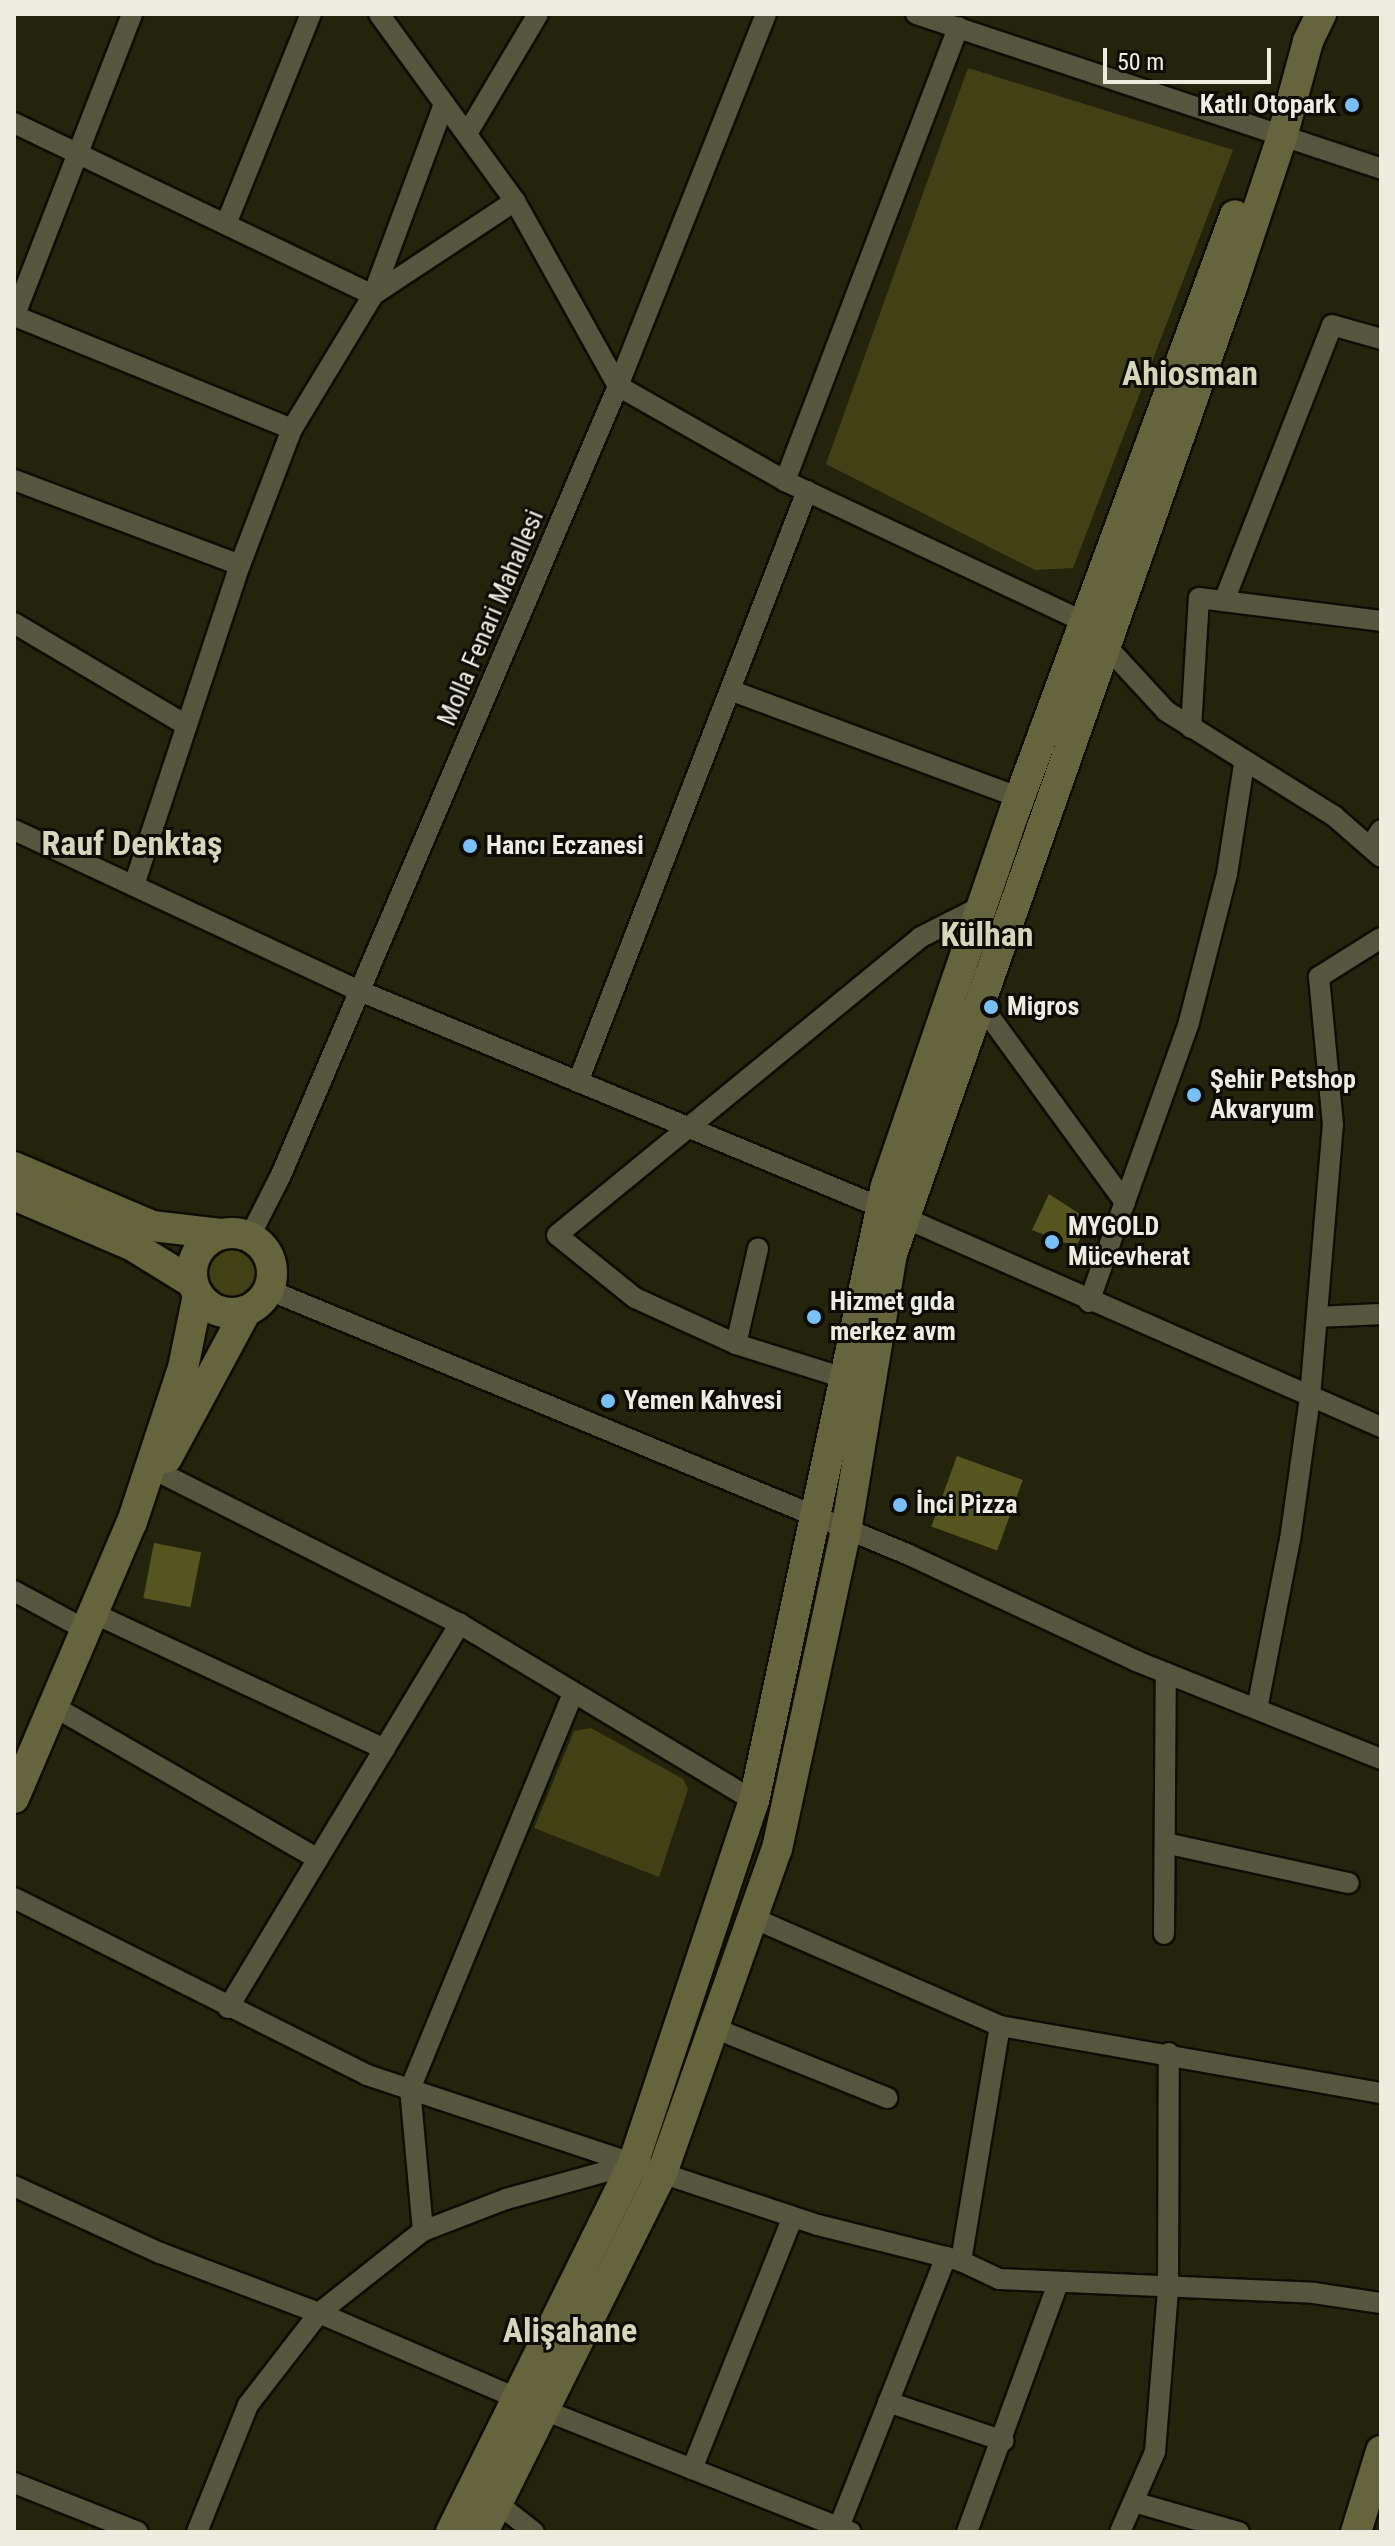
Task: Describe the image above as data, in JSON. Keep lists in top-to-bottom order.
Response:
{
  "streets": {
    "street": ["Molla Fenari Mahallesi"]
  },
  "districts": [
    "Ahiosman",
    "Rauf Denktaş",
    "Külhan",
    "Alişahane"
  ],
  "places": [
    "Katlı Otopark",
    "Hancı Eczanesi",
    "Migros",
    "Şehir Petshop Akvaryum",
    "MYGOLD Mücevherat",
    "Hizmet gıda merkez avm",
    "Yemen Kahvesi",
    "İnci Pizza"
  ],
  "scale_bar": "50 m"
}
